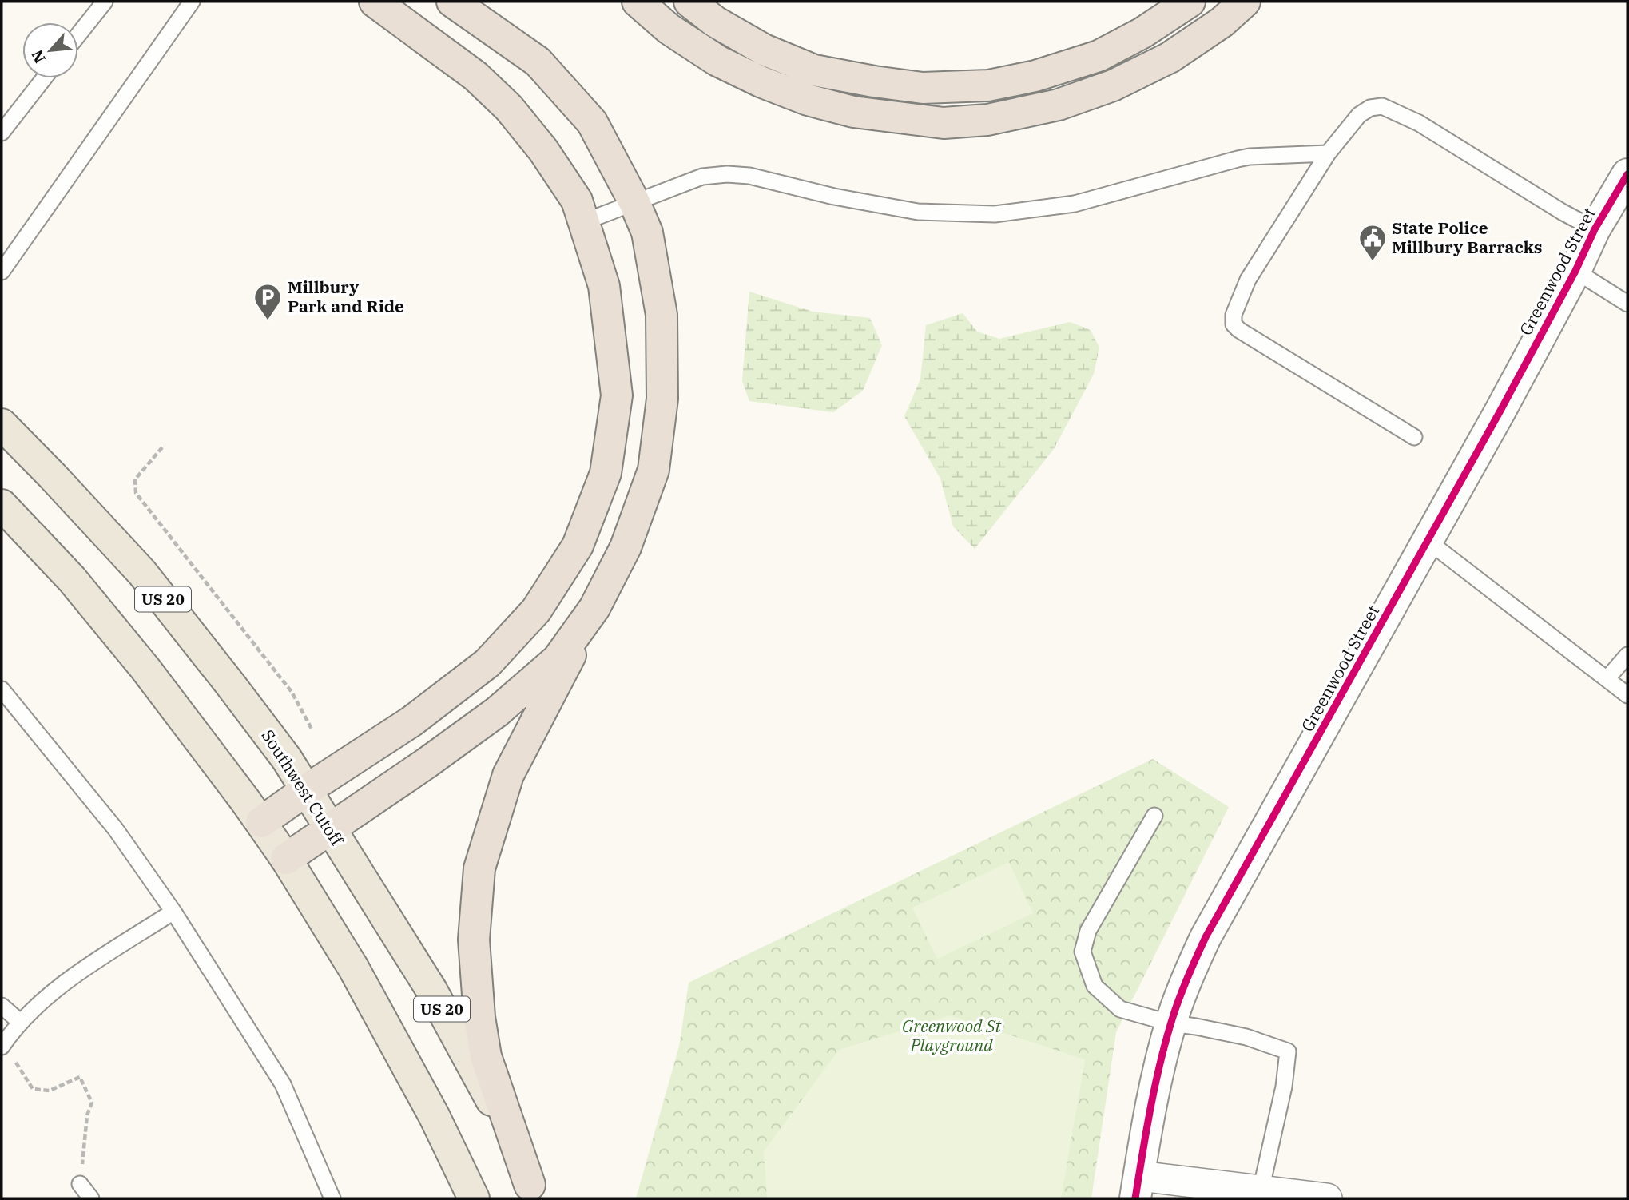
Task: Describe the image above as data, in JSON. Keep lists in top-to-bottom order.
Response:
{
  "streets": {
    "main road": ["US 20", "Southwest Cutoff"],
    "street": ["Greenwood Street"]
  },
  "parks": ["Greenwood St Playground"],
  "places": {
    "public building": ["State Police Millbury Barracks"],
    "parking": ["Millbury Park and Ride"]
  },
  "north": "bottom left"
}
